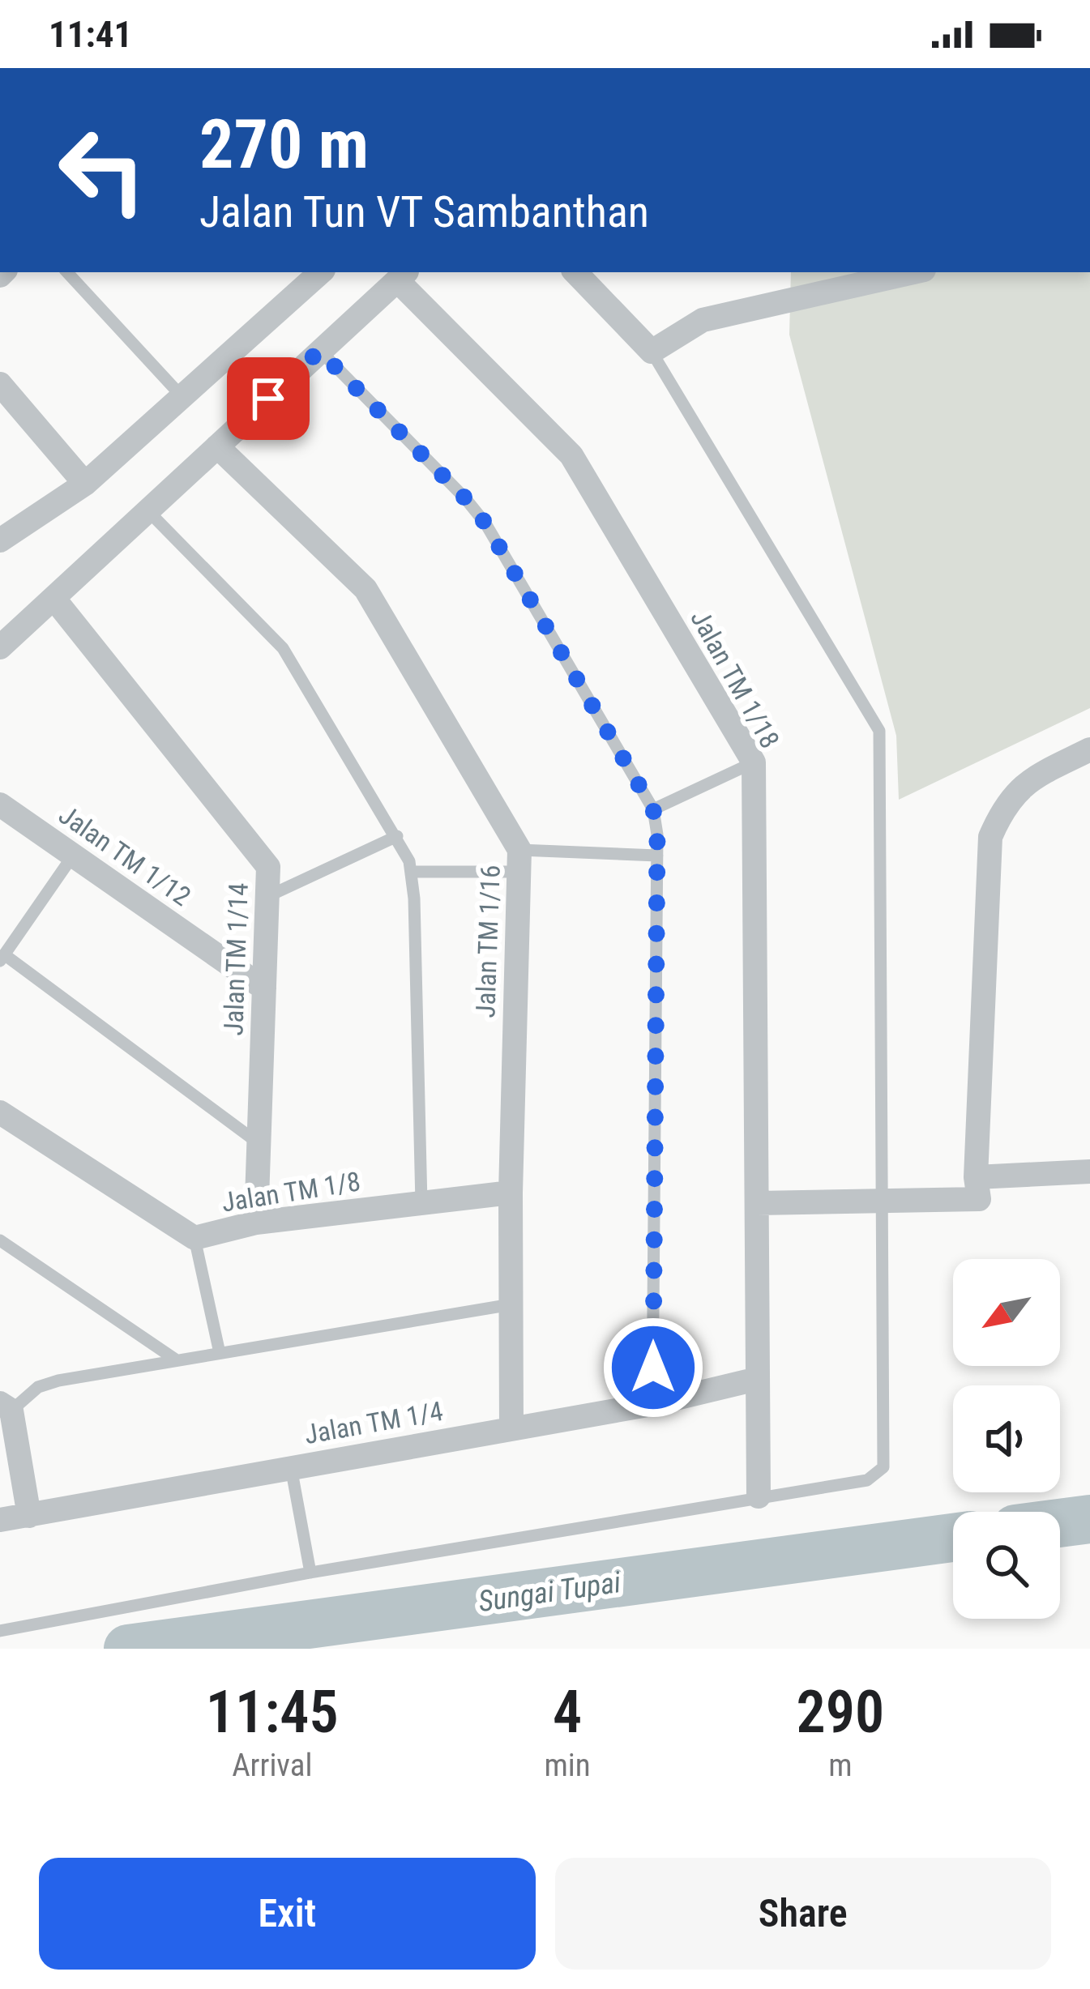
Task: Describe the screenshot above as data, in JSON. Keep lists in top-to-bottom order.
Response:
{
  "streets": {
    "street": [
      "Jalan TM 1/18",
      "Jalan TM 1/12",
      "Jalan TM 1/16",
      "Jalan TM 1/14",
      "Jalan TM 1/8",
      "Jalan TM 1/4"
    ]
  },
  "crossings": [
    ["Jalan TM 1/18", "Jalan TM 1/4"],
    ["Jalan TM 1/12", "Jalan TM 1/14"],
    ["Jalan TM 1/16", "Jalan TM 1/8"],
    ["Jalan TM 1/16", "Jalan TM 1/4"],
    ["Jalan TM 1/14", "Jalan TM 1/8"]
  ],
  "water": ["Sungai Tupai"],
  "north": "bottom left",
  "page": {
    "status": "11:41",
    "turn": ["270 m", "Jalan Tun VT Sambanthan"],
    "eta": [
      "11:45",
      "Arrival",
      "4",
      "min",
      "290",
      "m"
    ],
    "buttons": ["Exit", "Share"]
  }
}
